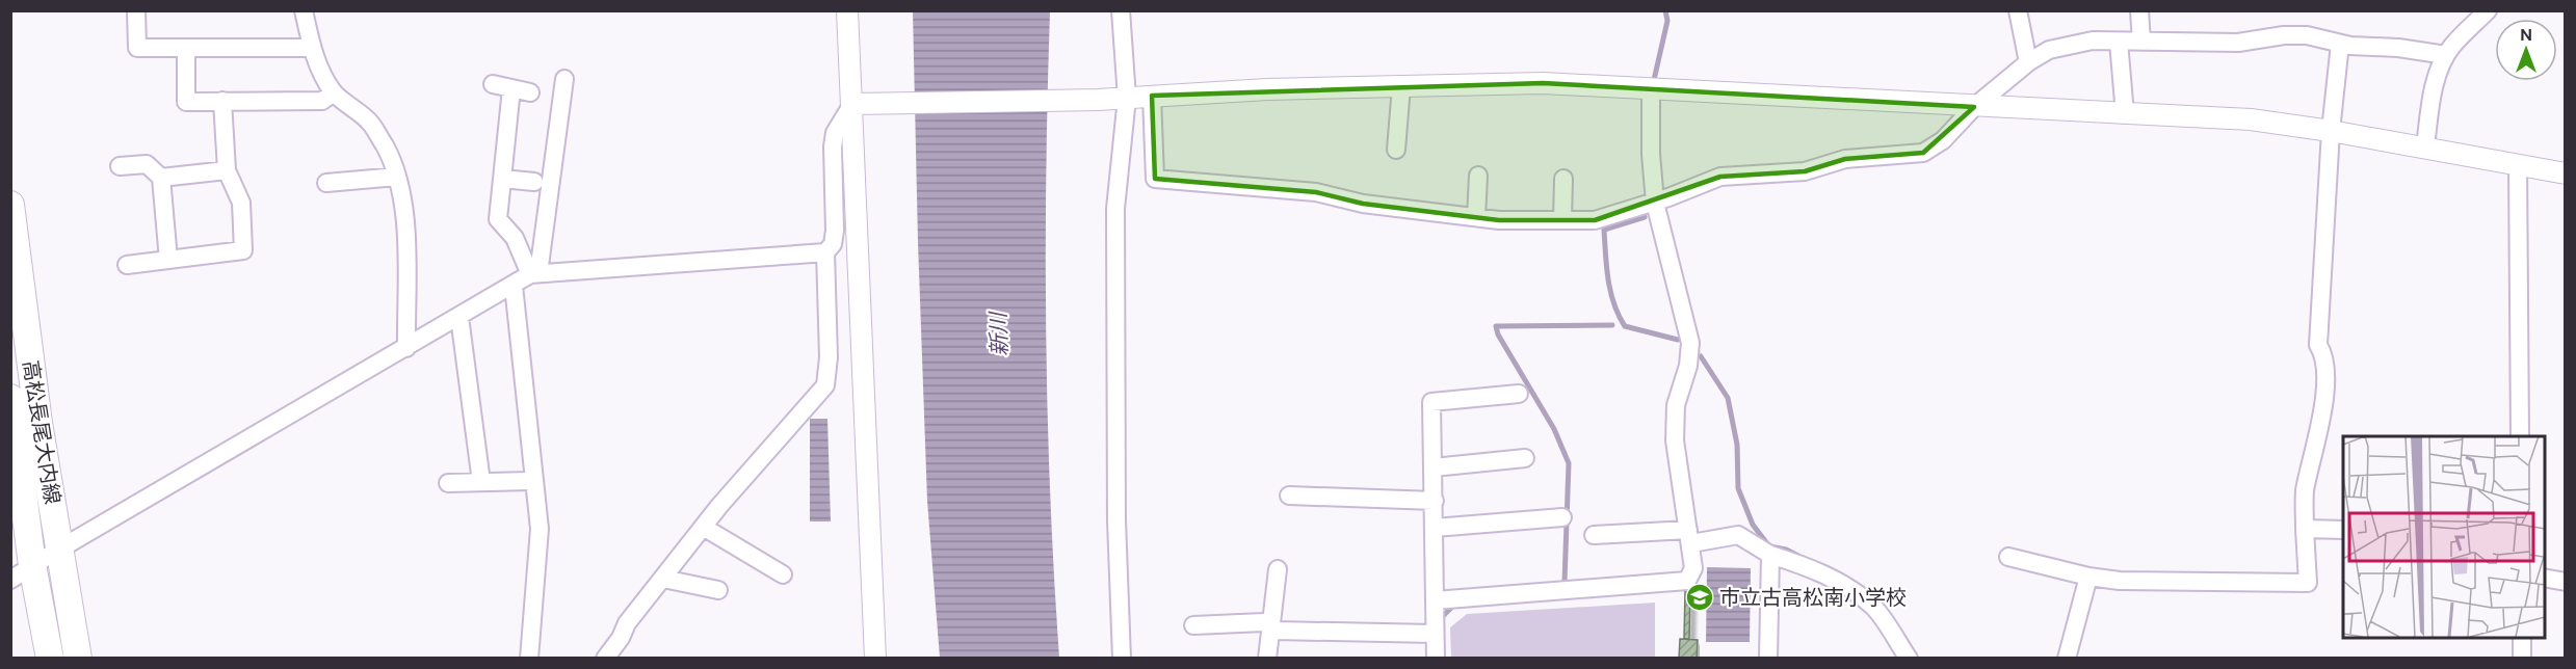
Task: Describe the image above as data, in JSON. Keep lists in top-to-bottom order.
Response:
{
  "streets": {
    "main road": ["高松長尾大内線"]
  },
  "water": ["新川"],
  "places": {
    "school or university": ["市立古高松南小学校"]
  },
  "north": "top"
}
